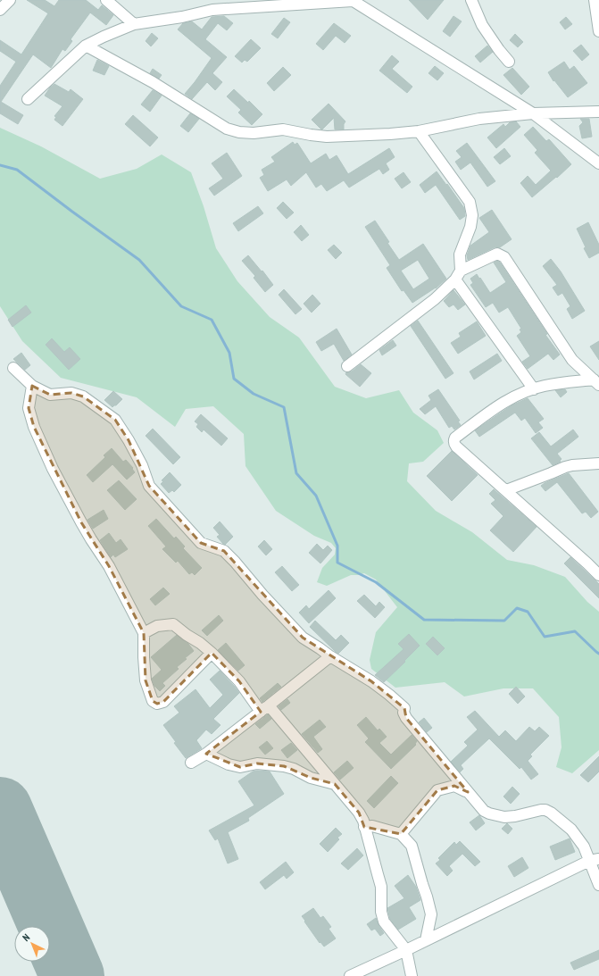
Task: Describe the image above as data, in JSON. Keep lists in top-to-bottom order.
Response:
{
  "north": "top left"
}
